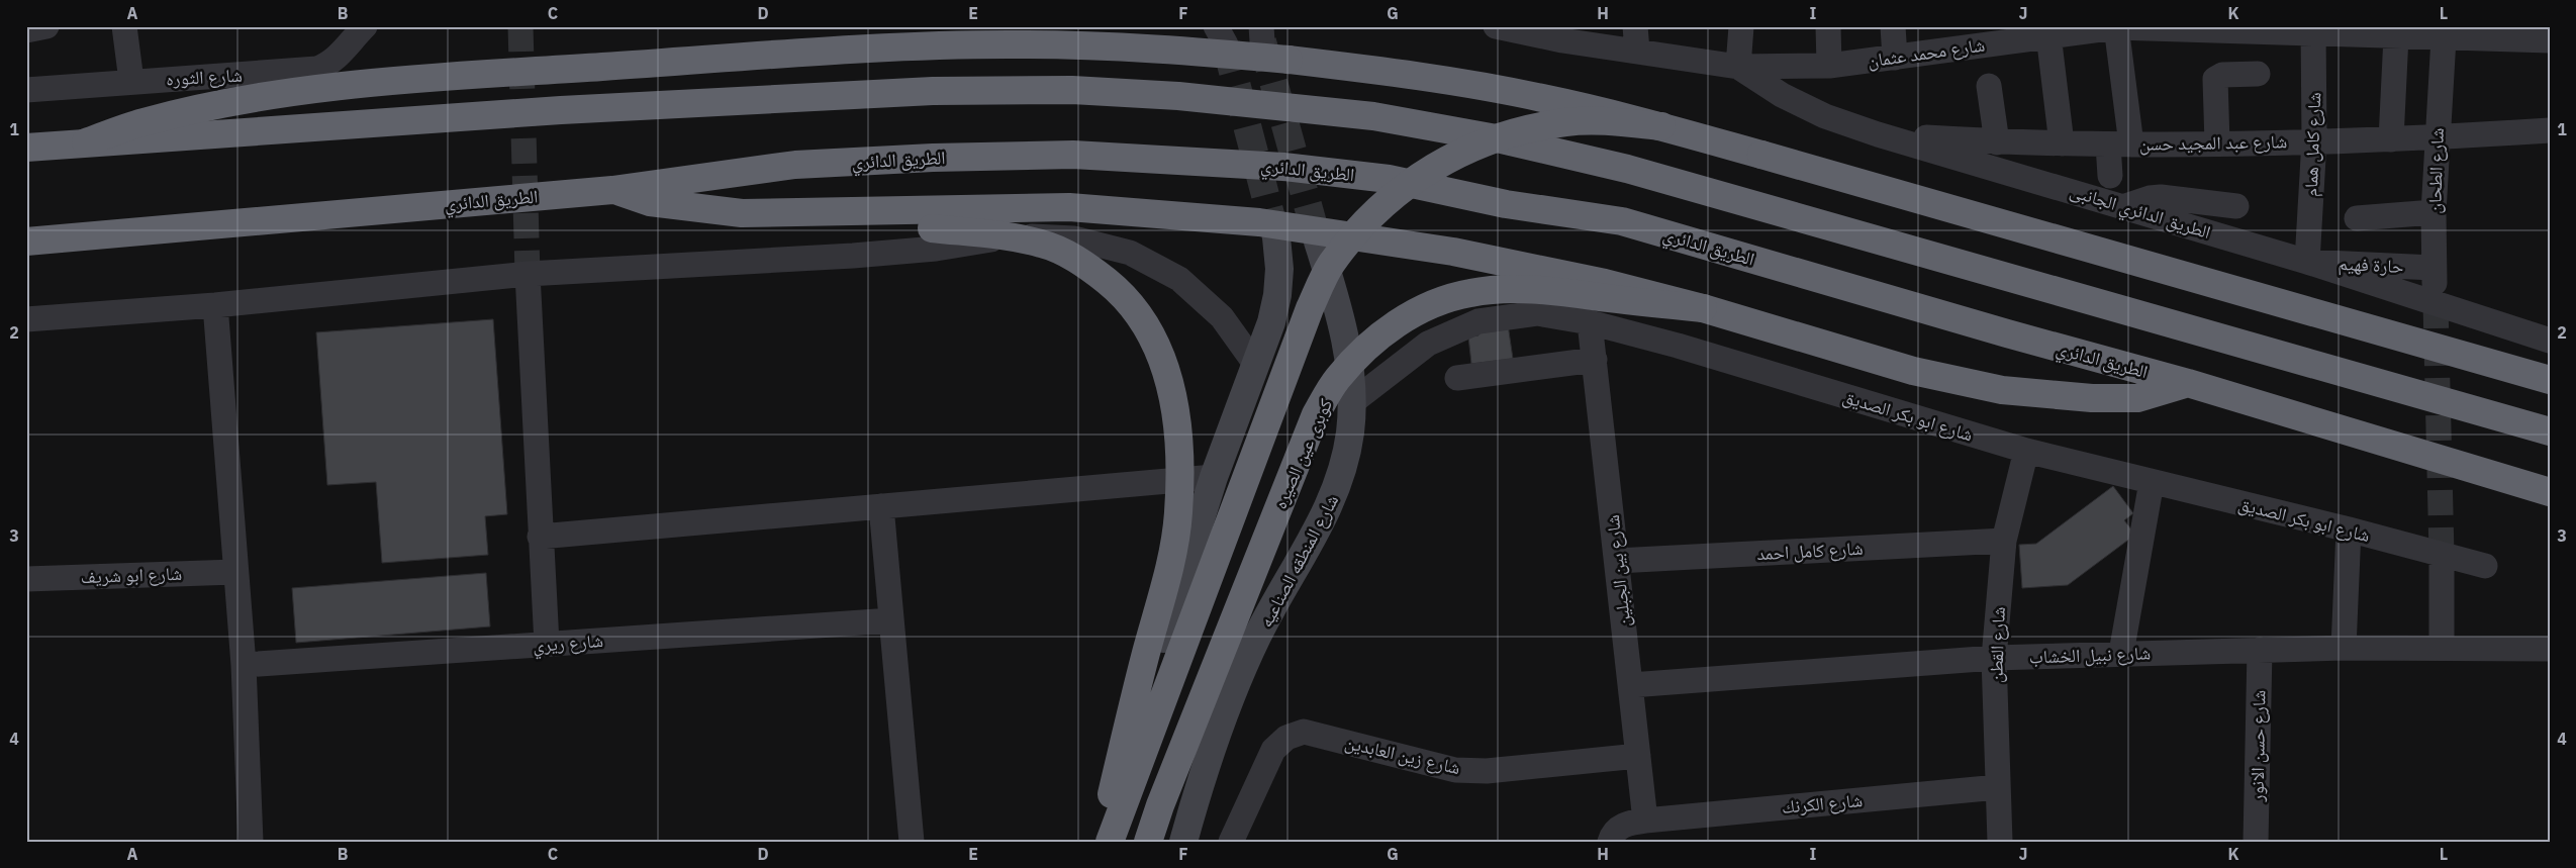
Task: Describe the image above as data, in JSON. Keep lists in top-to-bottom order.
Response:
{
  "streets": {
    "highway": ["الطريق الدائري", "كوبرى عين الصيره"],
    "street": [
      "شارع محمد عثمان",
      "شارع الثوره",
      "شارع عبد المجيد حسن",
      "شارع كامل همام",
      "شارع الطحان",
      "الطريق الدائري الجانبى",
      "حارة فهيم",
      "شارع ابو بكر الصديق",
      "شارع كامل احمد",
      "شارع المنطقه الصناعيه",
      "شارع بين الجبلين",
      "شارع ابو شريف",
      "شارع ريري",
      "شارع القطن",
      "شارع نبيل الخشاب",
      "شارع حسن الانور",
      "شارع زين العابدين",
      "شارع الكرنك"
    ]
  },
  "crossings": [
    ["شارع محمد عثمان", "شارع كامل همام"],
    ["شارع محمد عثمان", "شارع الطحان"],
    ["شارع محمد عثمان", "الطريق الدائري الجانبى"],
    ["شارع عبد المجيد حسن", "شارع كامل همام"],
    ["شارع عبد المجيد حسن", "شارع الطحان"],
    ["شارع عبد المجيد حسن", "الطريق الدائري الجانبى"],
    ["شارع كامل همام", "الطريق الدائري الجانبى"],
    ["شارع كامل همام", "حارة فهيم"],
    ["شارع الطحان", "الطريق الدائري الجانبى"],
    ["شارع الطحان", "حارة فهيم"],
    ["الطريق الدائري الجانبى", "حارة فهيم"],
    ["شارع ابو بكر الصديق", "شارع المنطقه الصناعيه"],
    ["شارع ابو بكر الصديق", "شارع بين الجبلين"],
    ["شارع ابو بكر الصديق", "شارع القطن"],
    ["شارع كامل احمد", "شارع بين الجبلين"],
    ["شارع كامل احمد", "شارع القطن"],
    ["شارع بين الجبلين", "شارع نبيل الخشاب"],
    ["شارع بين الجبلين", "شارع زين العابدين"],
    ["شارع بين الجبلين", "شارع الكرنك"],
    ["شارع القطن", "شارع نبيل الخشاب"],
    ["شارع القطن", "شارع الكرنك"],
    ["شارع نبيل الخشاب", "شارع حسن الانور"]
  ],
  "grid": {
    "columns": [
      "A",
      "B",
      "C",
      "D",
      "E",
      "F",
      "G",
      "H",
      "I",
      "J",
      "K",
      "L"
    ],
    "rows": [
      "1",
      "2",
      "3",
      "4"
    ]
  }
}
